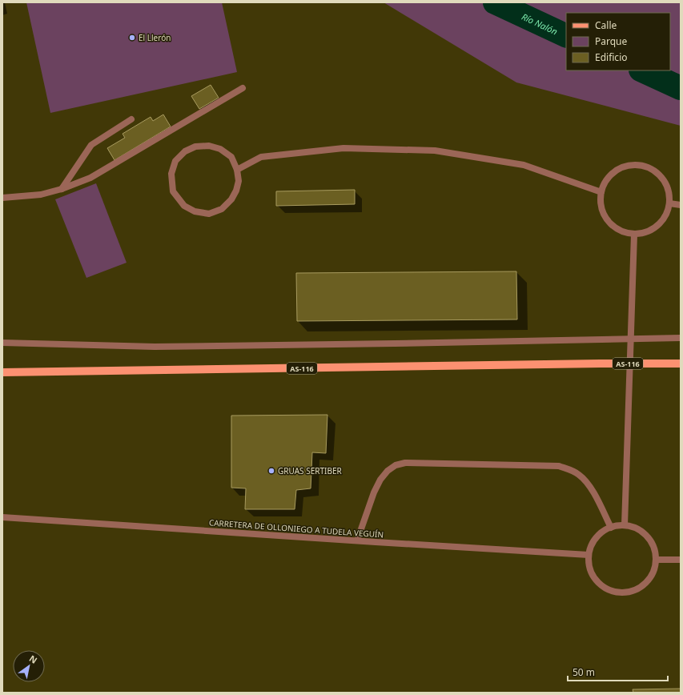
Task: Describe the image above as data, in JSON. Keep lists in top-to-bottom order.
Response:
{
  "streets": {
    "main road": ["AS-116"],
    "street": ["CARRETERA DE OLLONIEGO A TUDELA VEGUÍN"]
  },
  "water": ["Río Nalón"],
  "places": ["El Llerón", "GRUAS SERTIBER"],
  "legend": ["Calle", "Parque", "Edificio"],
  "scale_bar": "50 m",
  "north": "top right"
}
